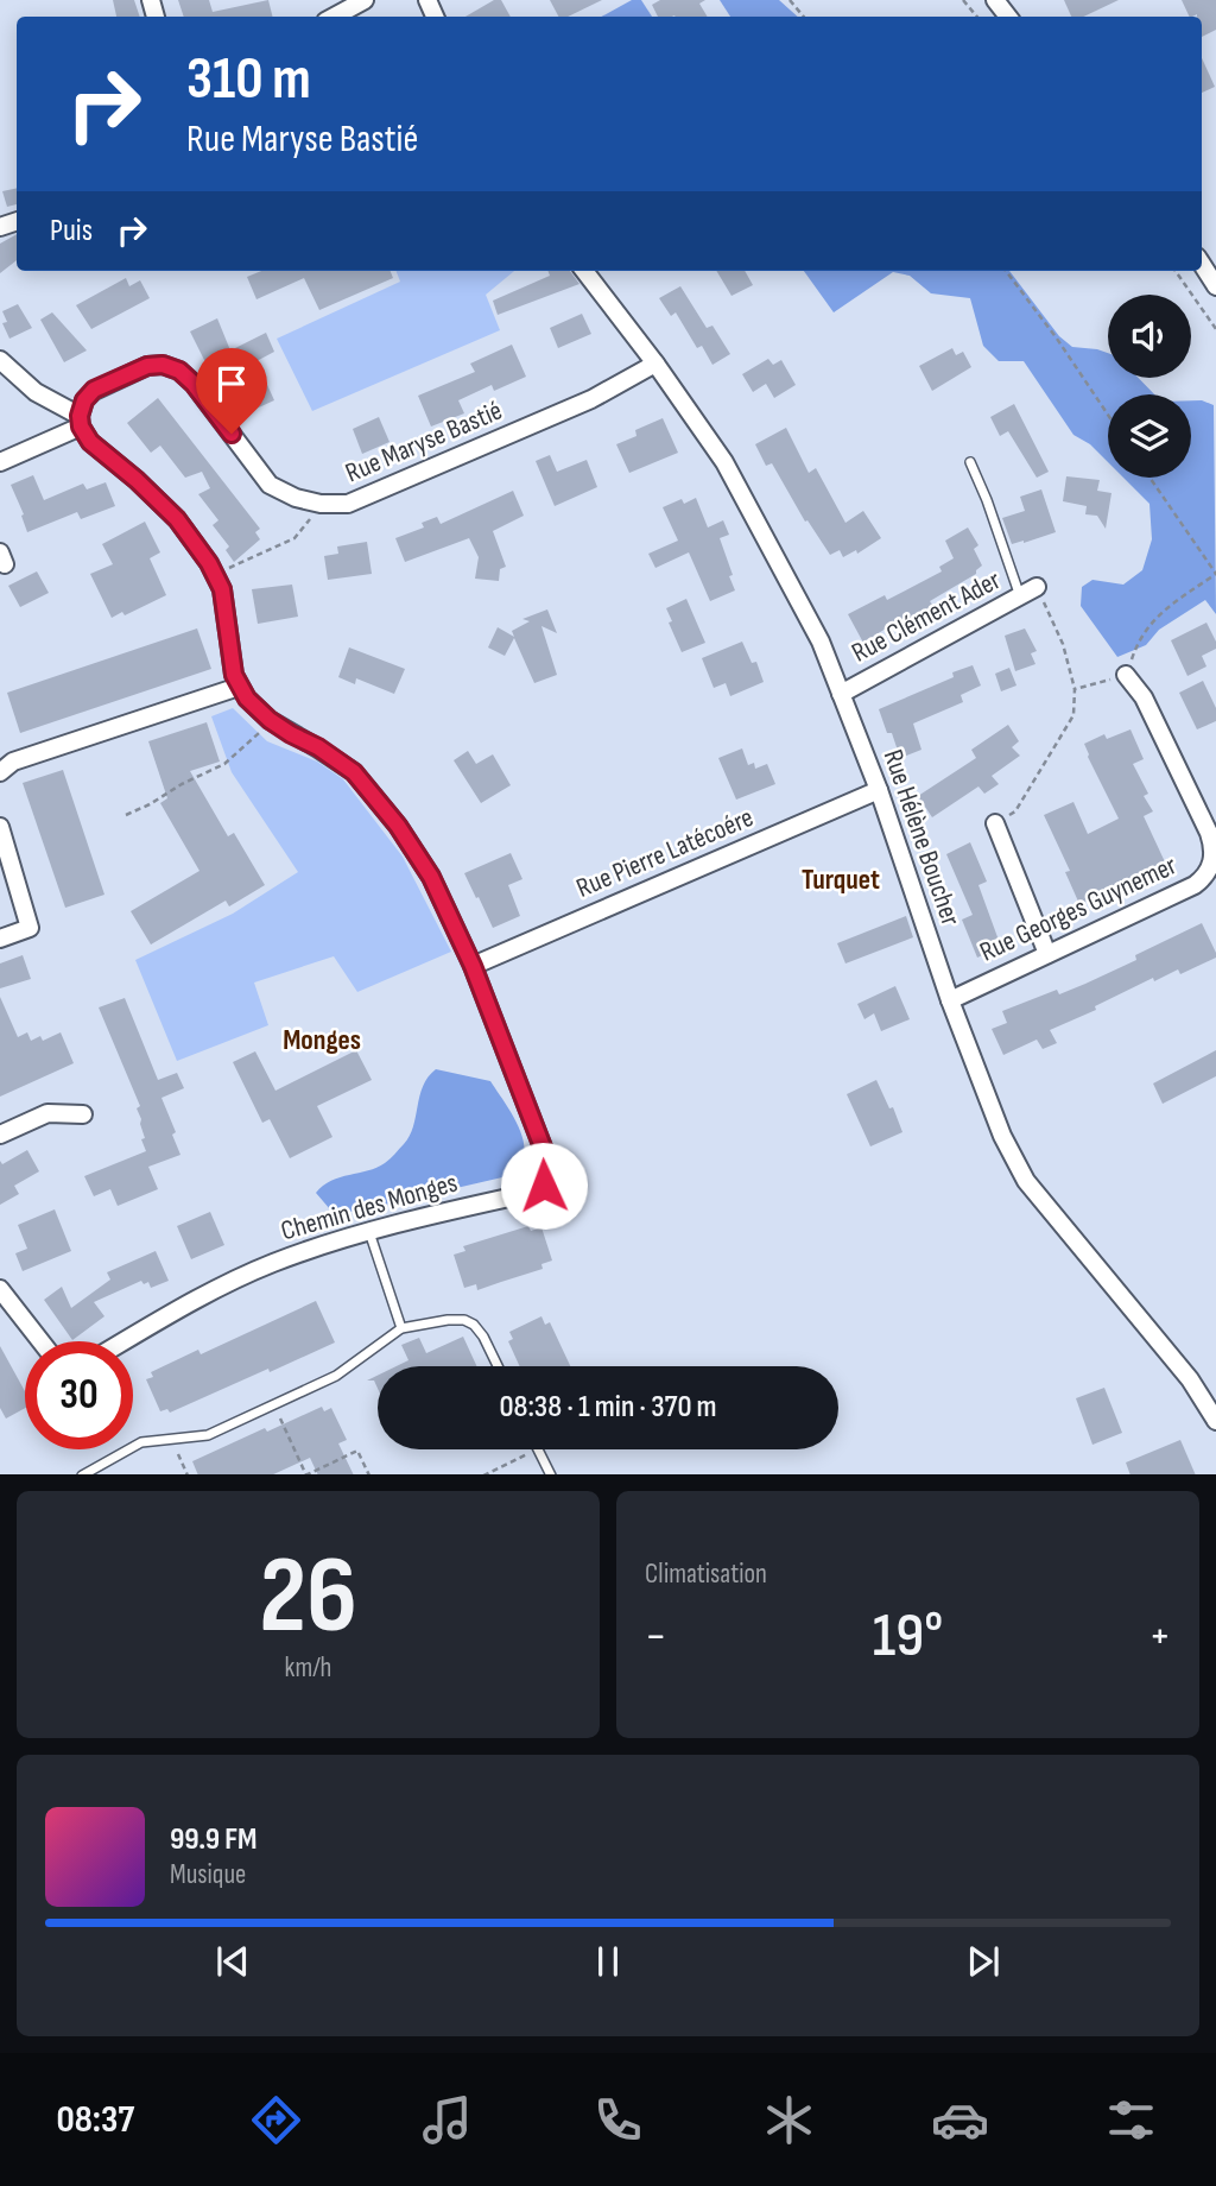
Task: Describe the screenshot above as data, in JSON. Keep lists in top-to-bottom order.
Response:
{
  "streets": {
    "street": [
      "Rue Maryse Bastié",
      "Rue Clément Ader",
      "Rue Hélène Boucher",
      "Rue Pierre Latécoére",
      "Rue Georges Guynemer",
      "Chemin des Monges"
    ]
  },
  "crossings": [
    ["Rue Maryse Bastié", "Rue Hélène Boucher"],
    ["Rue Clément Ader", "Rue Hélène Boucher"],
    ["Rue Hélène Boucher", "Rue Pierre Latécoére"],
    ["Rue Hélène Boucher", "Rue Georges Guynemer"],
    ["Rue Pierre Latécoére", "Chemin des Monges"]
  ],
  "districts": ["Turquet", "Monges"],
  "page": {
    "turn": ["310 m", "Rue Maryse Bastié"],
    "then": "Puis",
    "limit": "30",
    "trip": "08:38 · 1 min · 370 m",
    "tile": [
      ["26", "km/h"],
      "Climatisation"
    ],
    "heat": ["−", "19°", "+"],
    "song": ["99.9 FM", "Musique"],
    "tabs": "08:37"
  }
}
